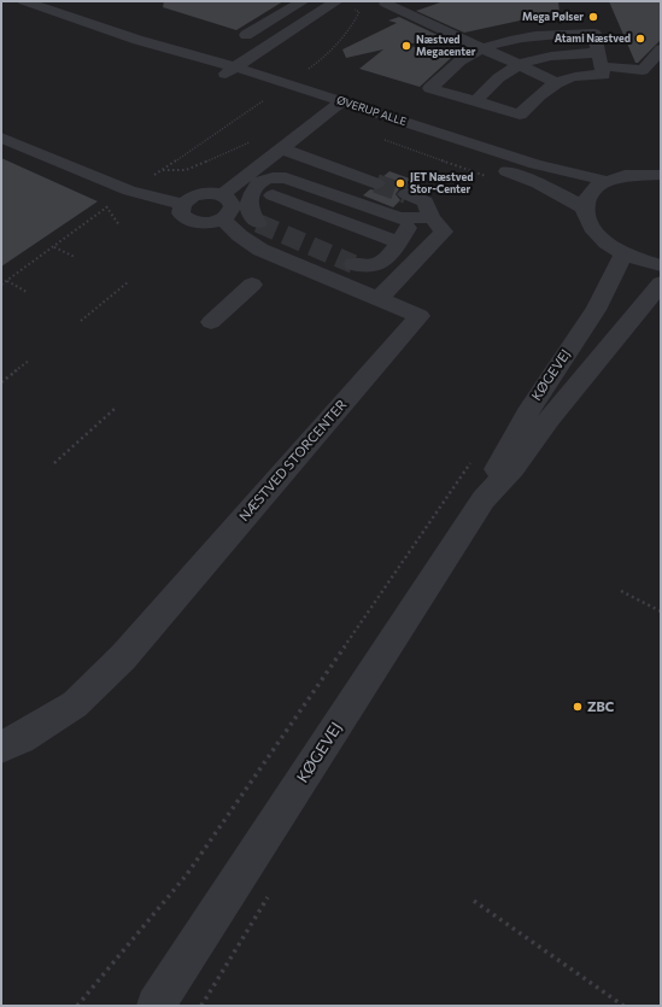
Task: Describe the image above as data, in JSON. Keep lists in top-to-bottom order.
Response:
{
  "streets": {
    "street": ["ØVERUP ALLE", "KØGEVEJ", "NÆSTVED STORCENTER"]
  },
  "places": [
    "Mega Pølser",
    "Atami Næstved",
    "Næstved Megacenter",
    "JET Næstved Stor-Center",
    "ZBC"
  ]
}
